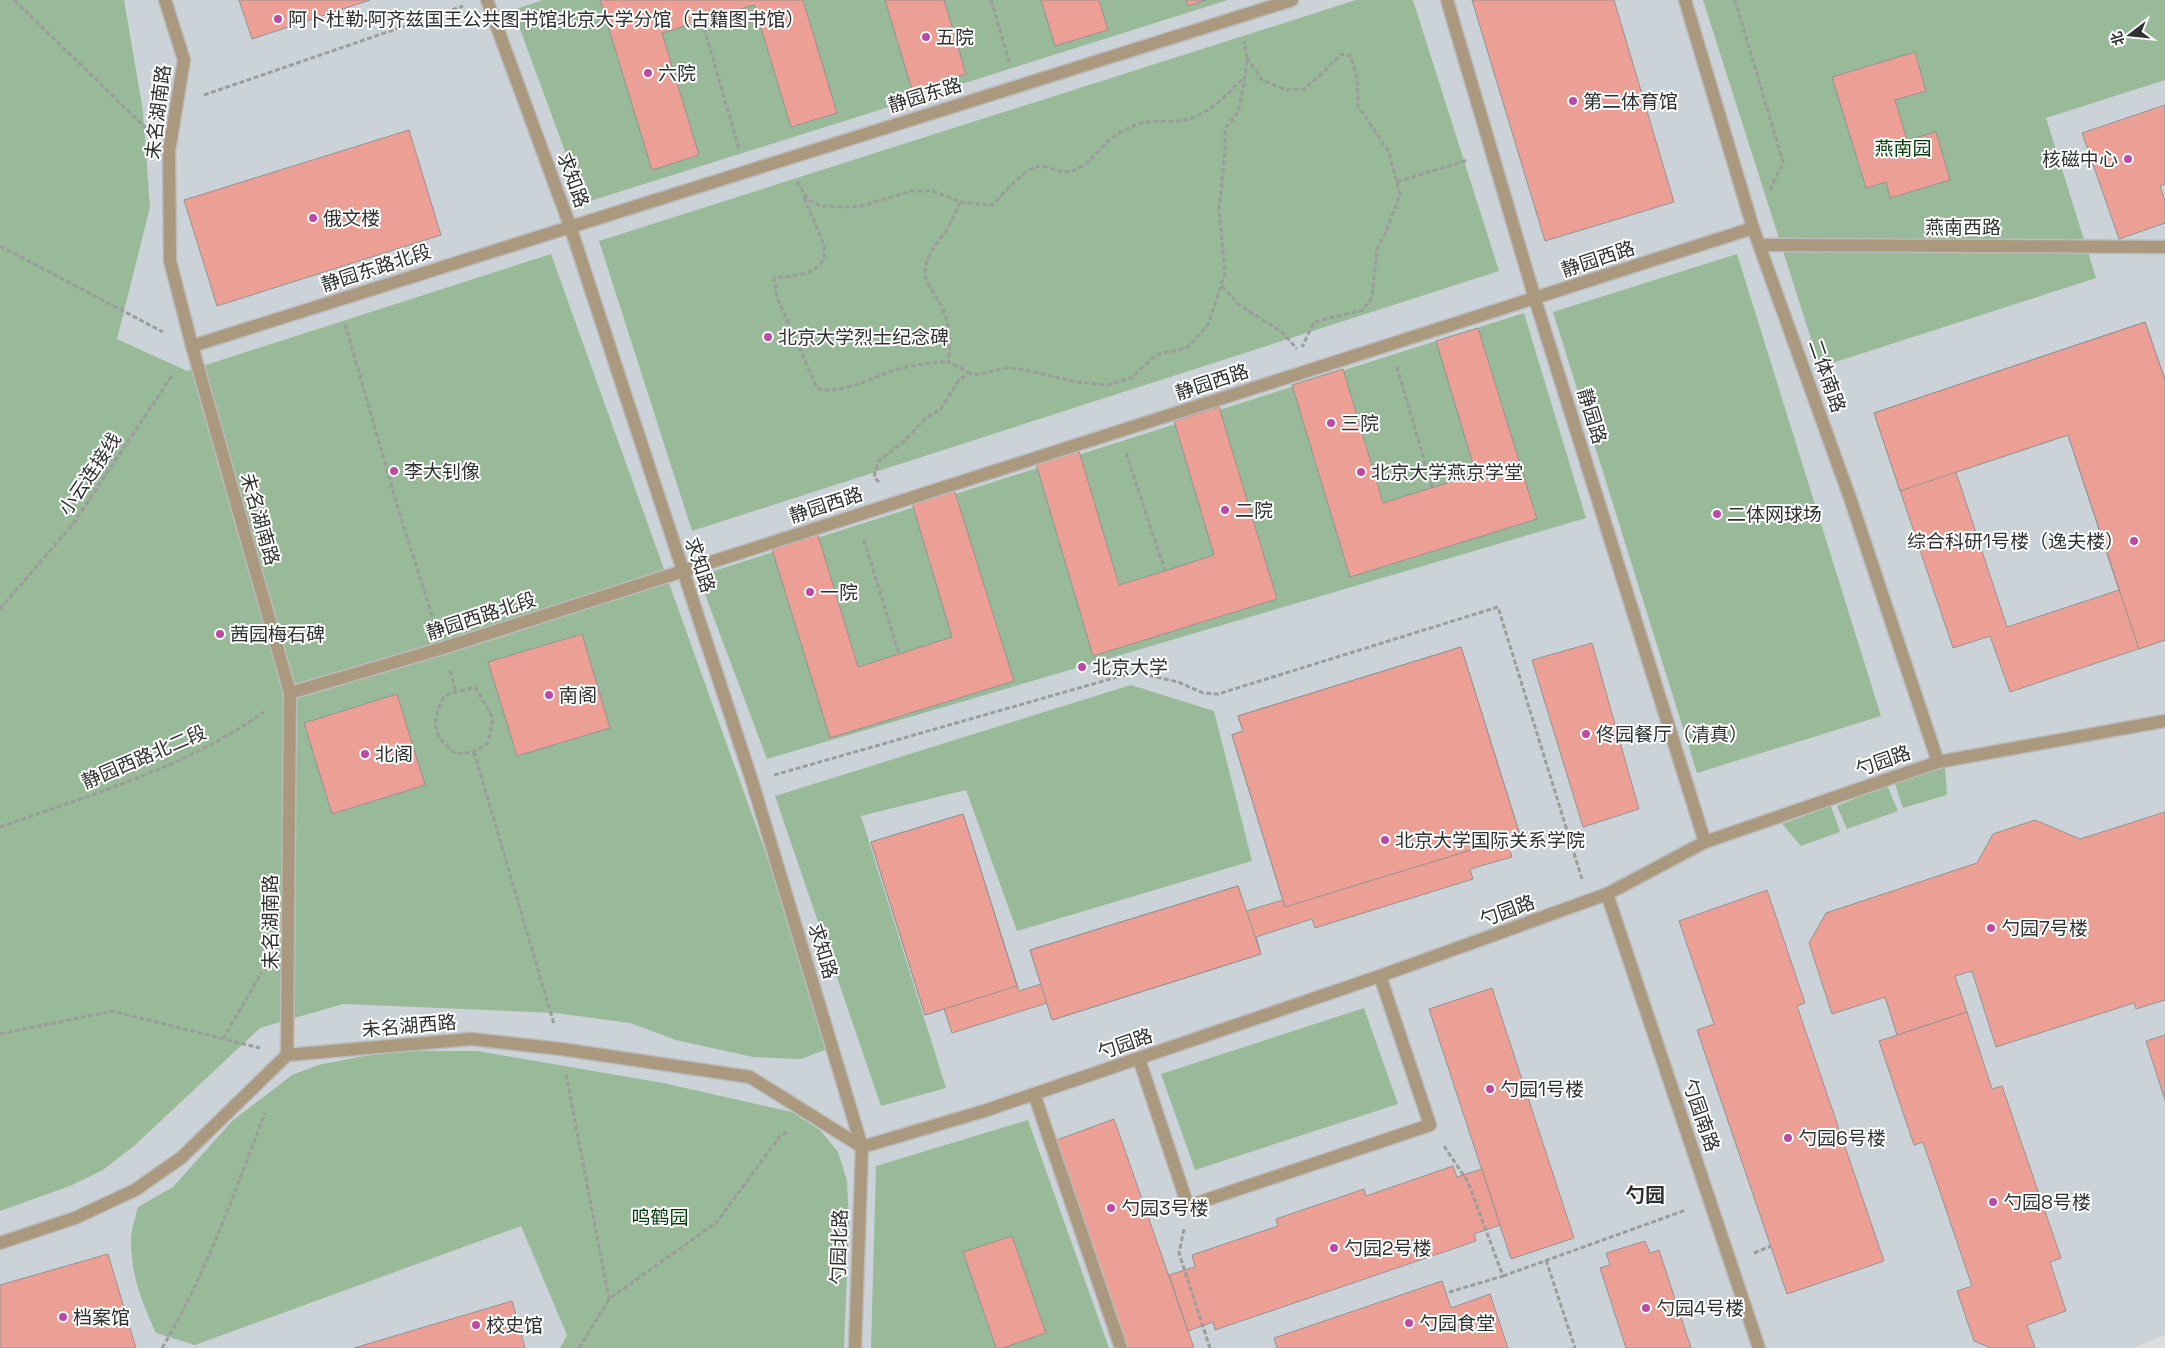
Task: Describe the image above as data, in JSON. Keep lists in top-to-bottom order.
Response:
{
  "streets": {
    "street": [
      "静园东路",
      "未名湖南路",
      "求知路",
      "燕南西路",
      "静园西路",
      "静园东路北段",
      "二体南路",
      "静园路",
      "静园西路北段",
      "勺园路",
      "未名湖西路",
      "勺园南路",
      "勺园北路"
    ],
    "path": ["小云连接线", "静园西路北二段"]
  },
  "crossings": [
    ["静园东路", "求知路"],
    ["静园东路", "静园东路北段"],
    ["未名湖南路", "静园东路北段"],
    ["未名湖南路", "小云连接线"],
    ["未名湖南路", "静园西路北段"],
    ["未名湖南路", "静园西路北二段"],
    ["未名湖南路", "未名湖西路"],
    ["求知路", "静园西路"],
    ["求知路", "静园东路北段"],
    ["求知路", "静园西路北段"],
    ["求知路", "勺园路"],
    ["求知路", "未名湖西路"],
    ["求知路", "勺园北路"],
    ["燕南西路", "二体南路"],
    ["静园西路", "二体南路"],
    ["静园西路", "静园路"],
    ["静园西路", "静园西路北段"],
    ["静园东路北段", "小云连接线"],
    ["二体南路", "勺园路"],
    ["静园路", "勺园路"],
    ["静园西路北段", "静园西路北二段"],
    ["勺园路", "未名湖西路"],
    ["勺园路", "勺园南路"],
    ["勺园路", "勺园北路"],
    ["未名湖西路", "勺园北路"]
  ],
  "districts": ["勺园"],
  "parks": ["燕南园", "鸣鹤园"],
  "places": [
    "阿卜杜勒·阿齐兹国王公共图书馆北京大学分馆（古籍图书馆）",
    "五院",
    "六院",
    "第二体育馆",
    "核磁中心",
    "俄文楼",
    "北京大学烈士纪念碑",
    "三院",
    "李大钊像",
    "北京大学燕京学堂",
    "二院",
    "二体网球场",
    "综合科研1号楼（逸夫楼）",
    "一院",
    "茜园梅石碑",
    "北京大学",
    "南阁",
    "佟园餐厅（清真）",
    "北阁",
    "北京大学国际关系学院",
    "勺园7号楼",
    "勺园1号楼",
    "勺园6号楼",
    "勺园8号楼",
    "勺园3号楼",
    "勺园2号楼",
    "勺园4号楼",
    "档案馆",
    "勺园食堂",
    "校史馆"
  ],
  "north": "left"
}
